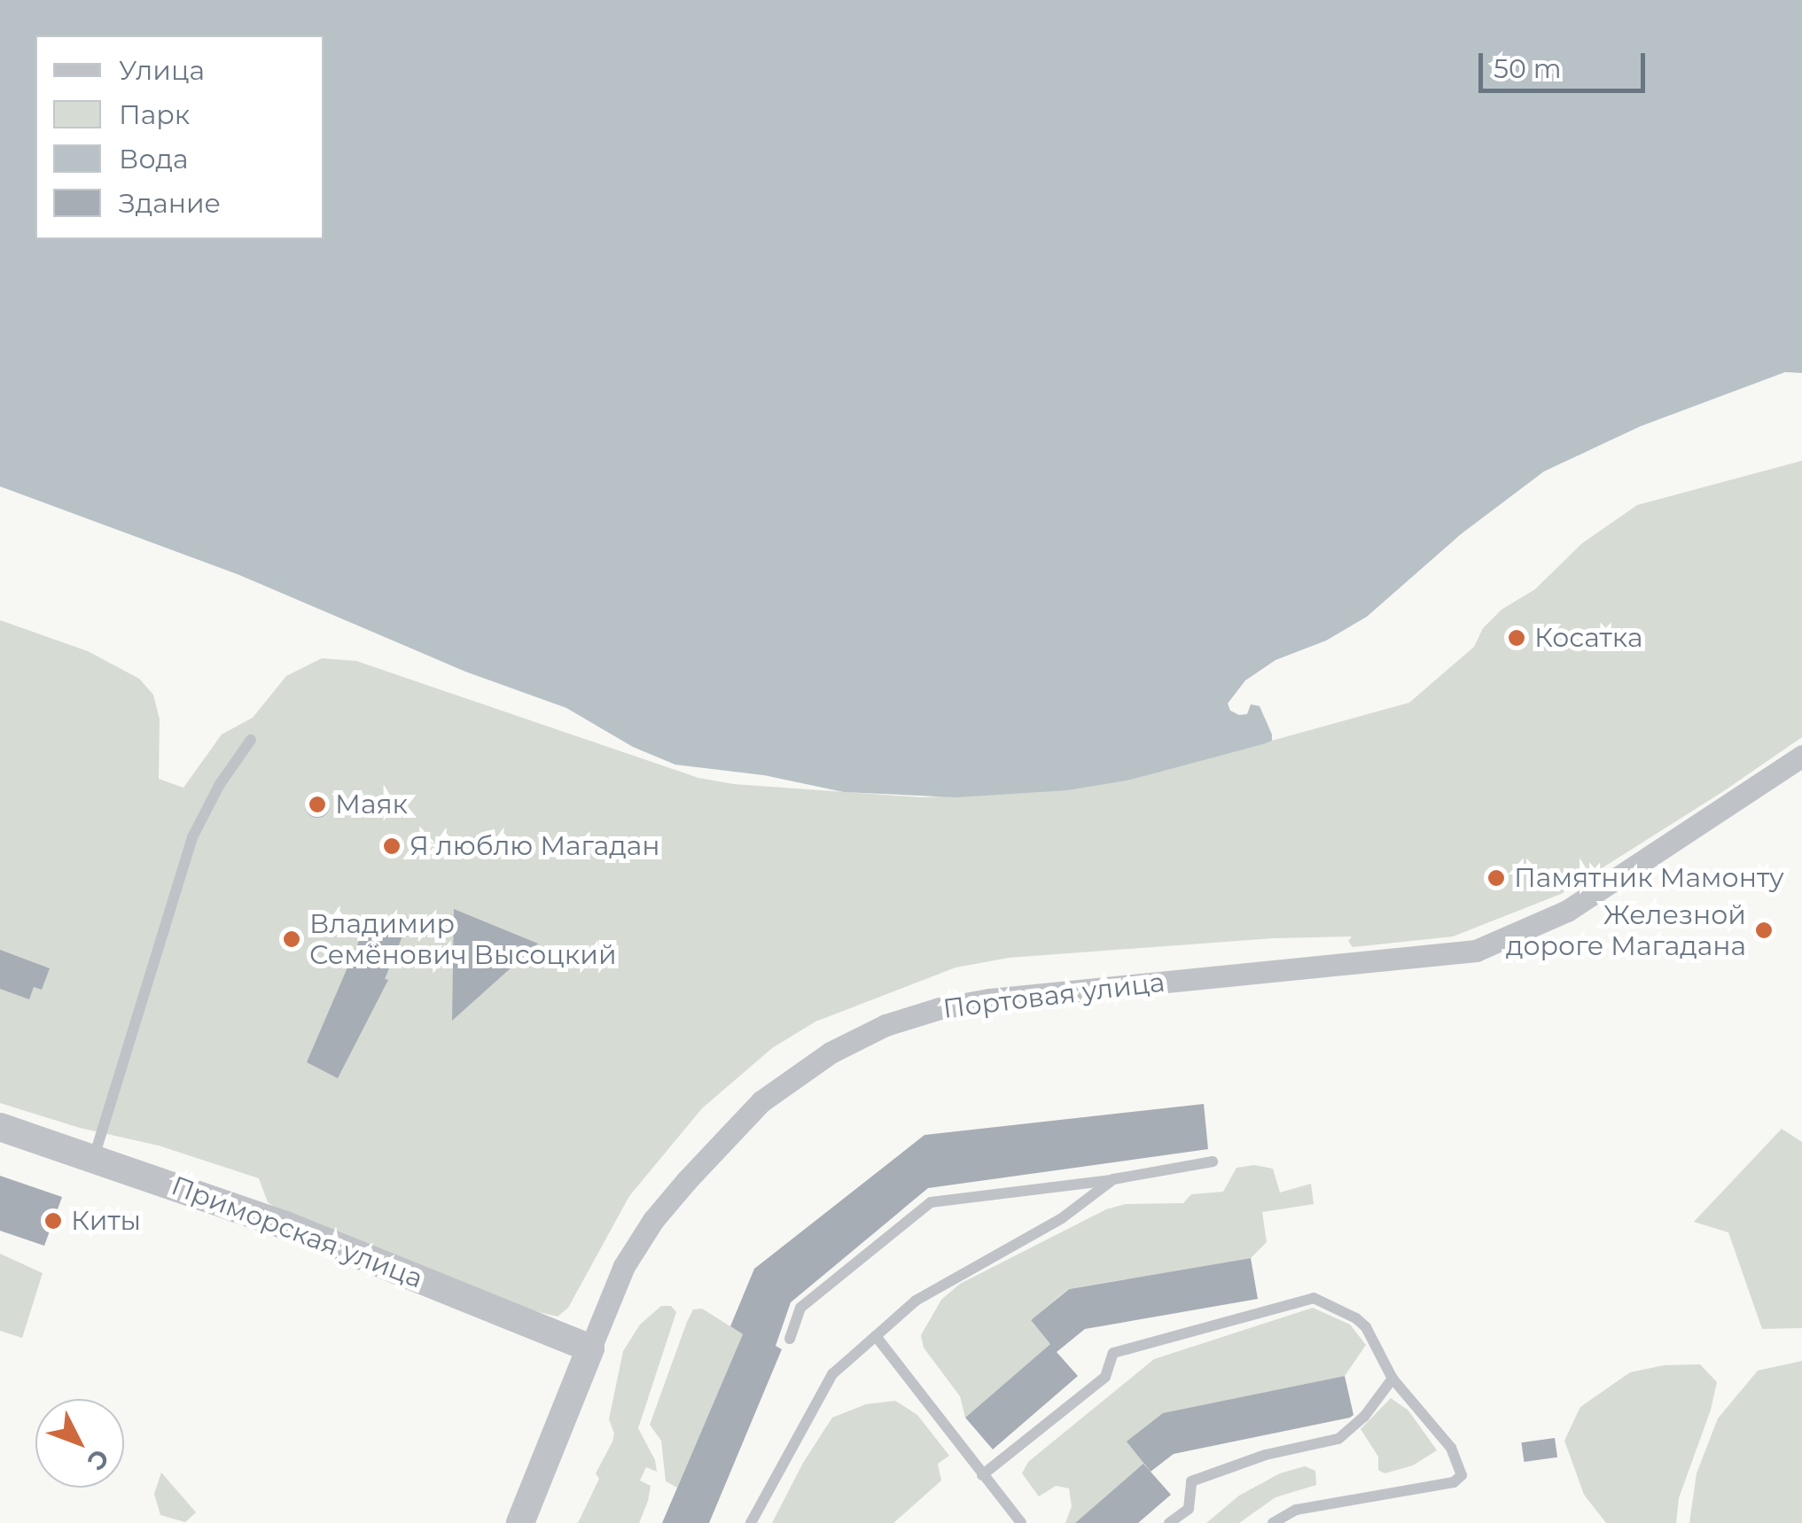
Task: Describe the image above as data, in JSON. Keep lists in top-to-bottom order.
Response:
{
  "streets": {
    "street": ["Портовая улица", "Приморская улица"]
  },
  "crossings": [
    ["Портовая улица", "Приморская улица"]
  ],
  "places": [
    "Косатка",
    "Маяк",
    "Я люблю Магадан",
    "Памятник Мамонту",
    "Железной дороге Магадана",
    "Владимир Семёнович Высоцкий",
    "Киты"
  ],
  "legend": [
    "Улица",
    "Парк",
    "Вода",
    "Здание"
  ],
  "scale_bar": "50 m",
  "north": "bottom right"
}
